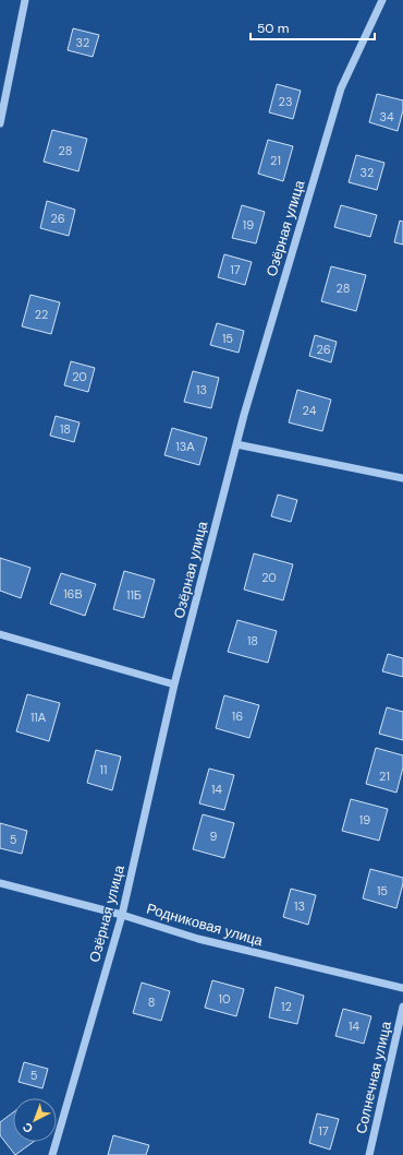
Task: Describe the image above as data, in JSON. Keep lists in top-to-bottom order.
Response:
{
  "streets": {
    "street": ["Озёрная улица", "Родниковая улица", "Солнечная улица"]
  },
  "crossings": [
    ["Озёрная улица", "Родниковая улица"]
  ],
  "house_numbers": [
    "32",
    "23",
    "34",
    "28",
    "21",
    "32",
    "26",
    "19",
    "17",
    "28",
    "22",
    "15",
    "26",
    "20",
    "13",
    "24",
    "18",
    "13А",
    "20",
    "16В",
    "11Б",
    "18",
    "16",
    "11А",
    "11",
    "21",
    "14",
    "19",
    "9",
    "5",
    "15",
    "13",
    "10",
    "8",
    "12",
    "14",
    "5",
    "17"
  ],
  "scale_bar": "50 m",
  "north": "bottom left"
}
